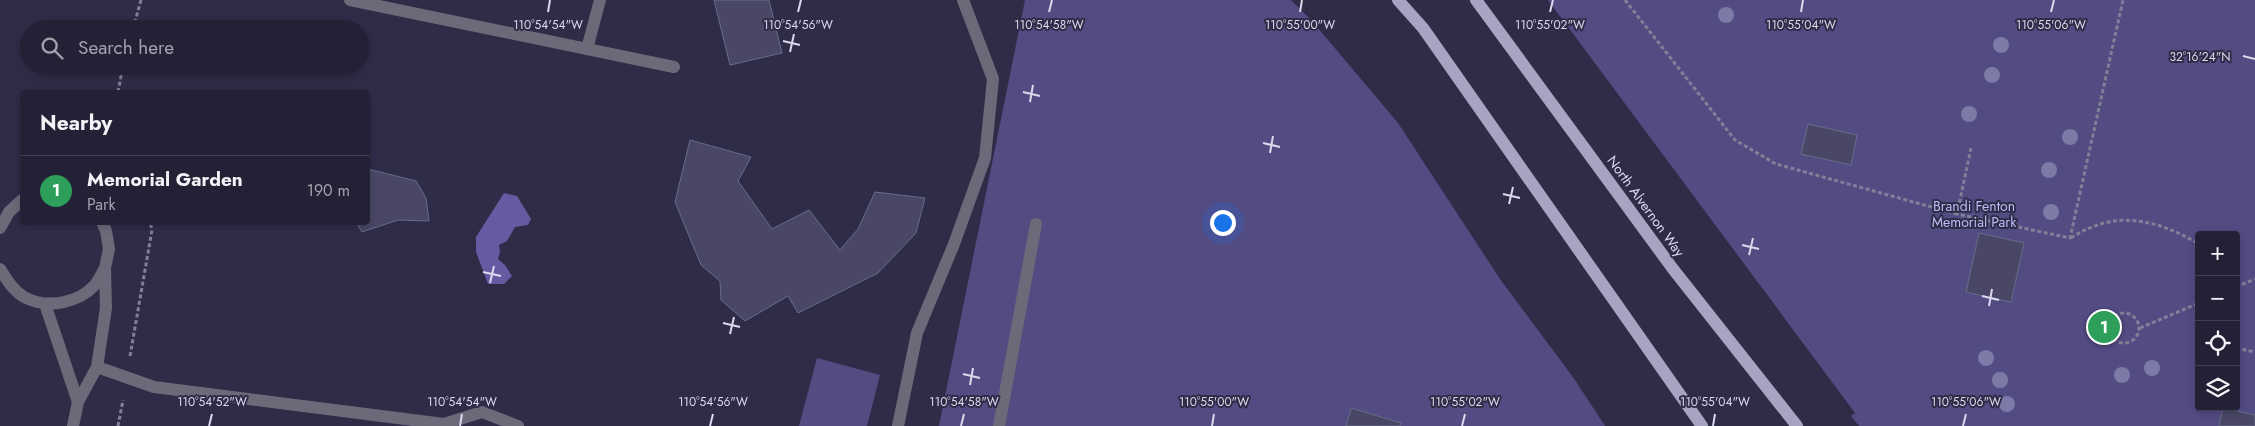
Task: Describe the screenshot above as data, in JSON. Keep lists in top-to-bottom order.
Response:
{
  "streets": {
    "main road": ["North Alvernon Way"]
  },
  "parks": ["Brandi Fenton Memorial Park"],
  "page": {
    "search": "Search here",
    "heading": "Nearby",
    "list": [
      {
        "mark": "1",
        "name": "Memorial Garden",
        "note": "Park",
        "value": "190 m"
      }
    ],
    "map_buttons": ["+", "−"],
    "pins": "1"
  },
  "coordinates": [
    "110°54'54\"W",
    "110°54'56\"W",
    "110°54'58\"W",
    "110°55'00\"W",
    "110°55'02\"W",
    "110°55'04\"W",
    "110°55'06\"W",
    "32°16'24\"N",
    "110°54'52\"W"
  ]
}
